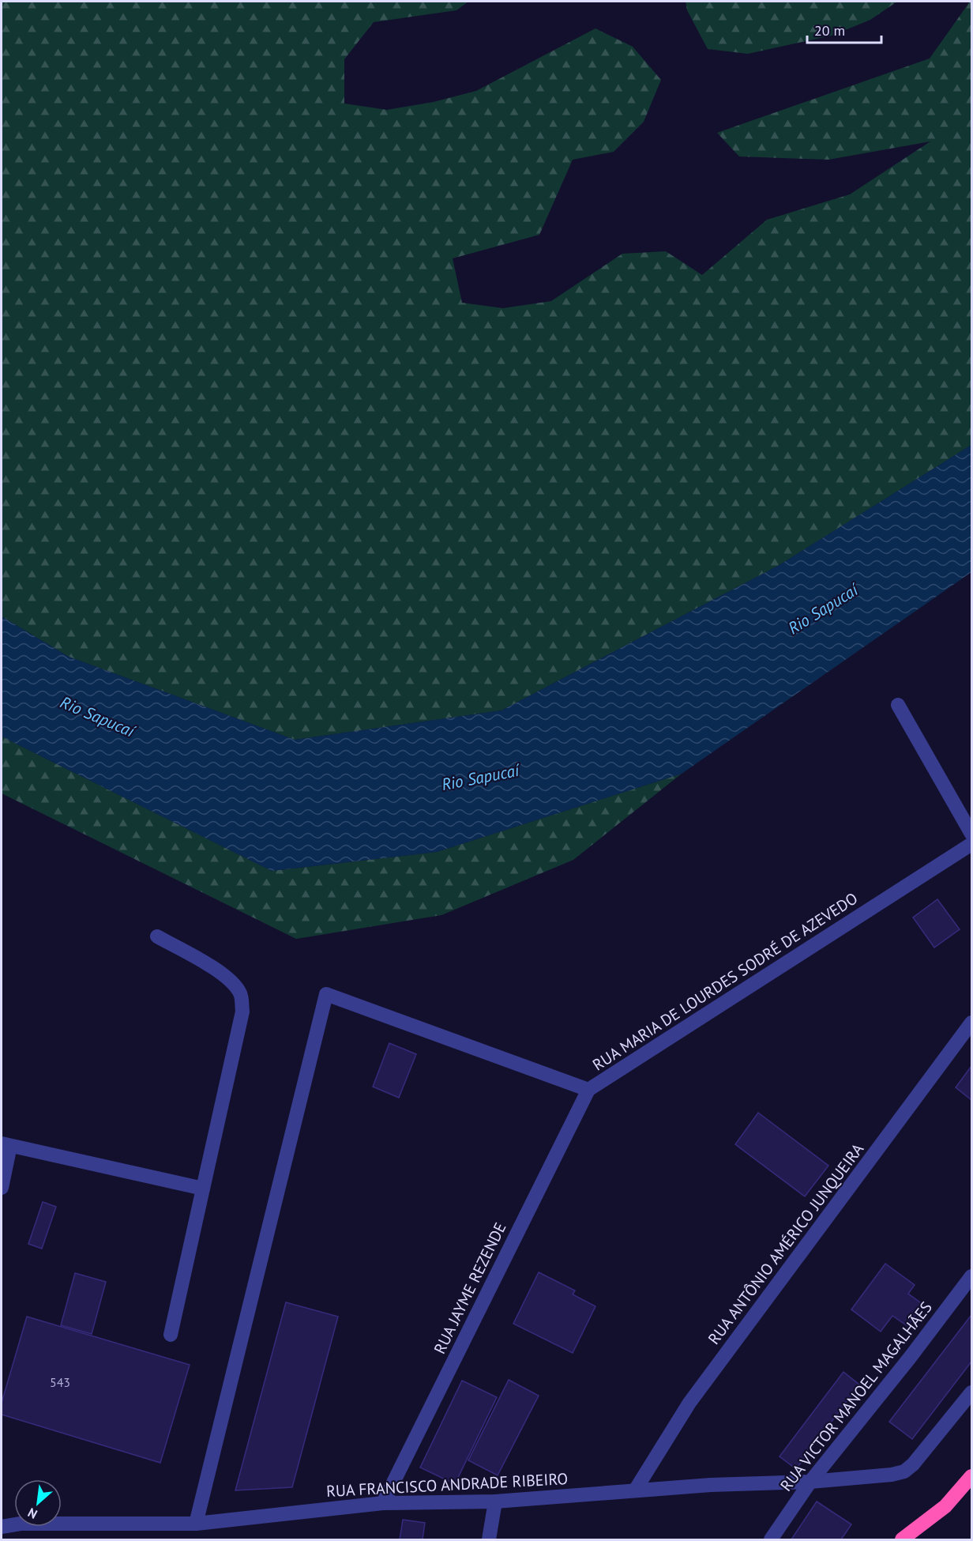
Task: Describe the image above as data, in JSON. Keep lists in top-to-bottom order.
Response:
{
  "streets": {
    "street": [
      "RUA MARIA DE LOURDES SODRÉ DE AZEVEDO",
      "RUA ANTÔNIO AMÉRICO JUNQUEIRA",
      "RUA JAYME REZENDE",
      "RUA VICTOR MANOEL MAGALHÃES",
      "RUA FRANCISCO ANDRADE RIBEIRO"
    ]
  },
  "crossings": [
    ["RUA MARIA DE LOURDES SODRÉ DE AZEVEDO", "RUA JAYME REZENDE"],
    ["RUA MARIA DE LOURDES SODRÉ DE AZEVEDO", "RUA FRANCISCO ANDRADE RIBEIRO"],
    ["RUA ANTÔNIO AMÉRICO JUNQUEIRA", "RUA FRANCISCO ANDRADE RIBEIRO"],
    ["RUA JAYME REZENDE", "RUA FRANCISCO ANDRADE RIBEIRO"],
    ["RUA VICTOR MANOEL MAGALHÃES", "RUA FRANCISCO ANDRADE RIBEIRO"]
  ],
  "water": ["Rio Sapucaí"],
  "house_numbers": ["543"],
  "scale_bar": "20 m",
  "north": "bottom left"
}
